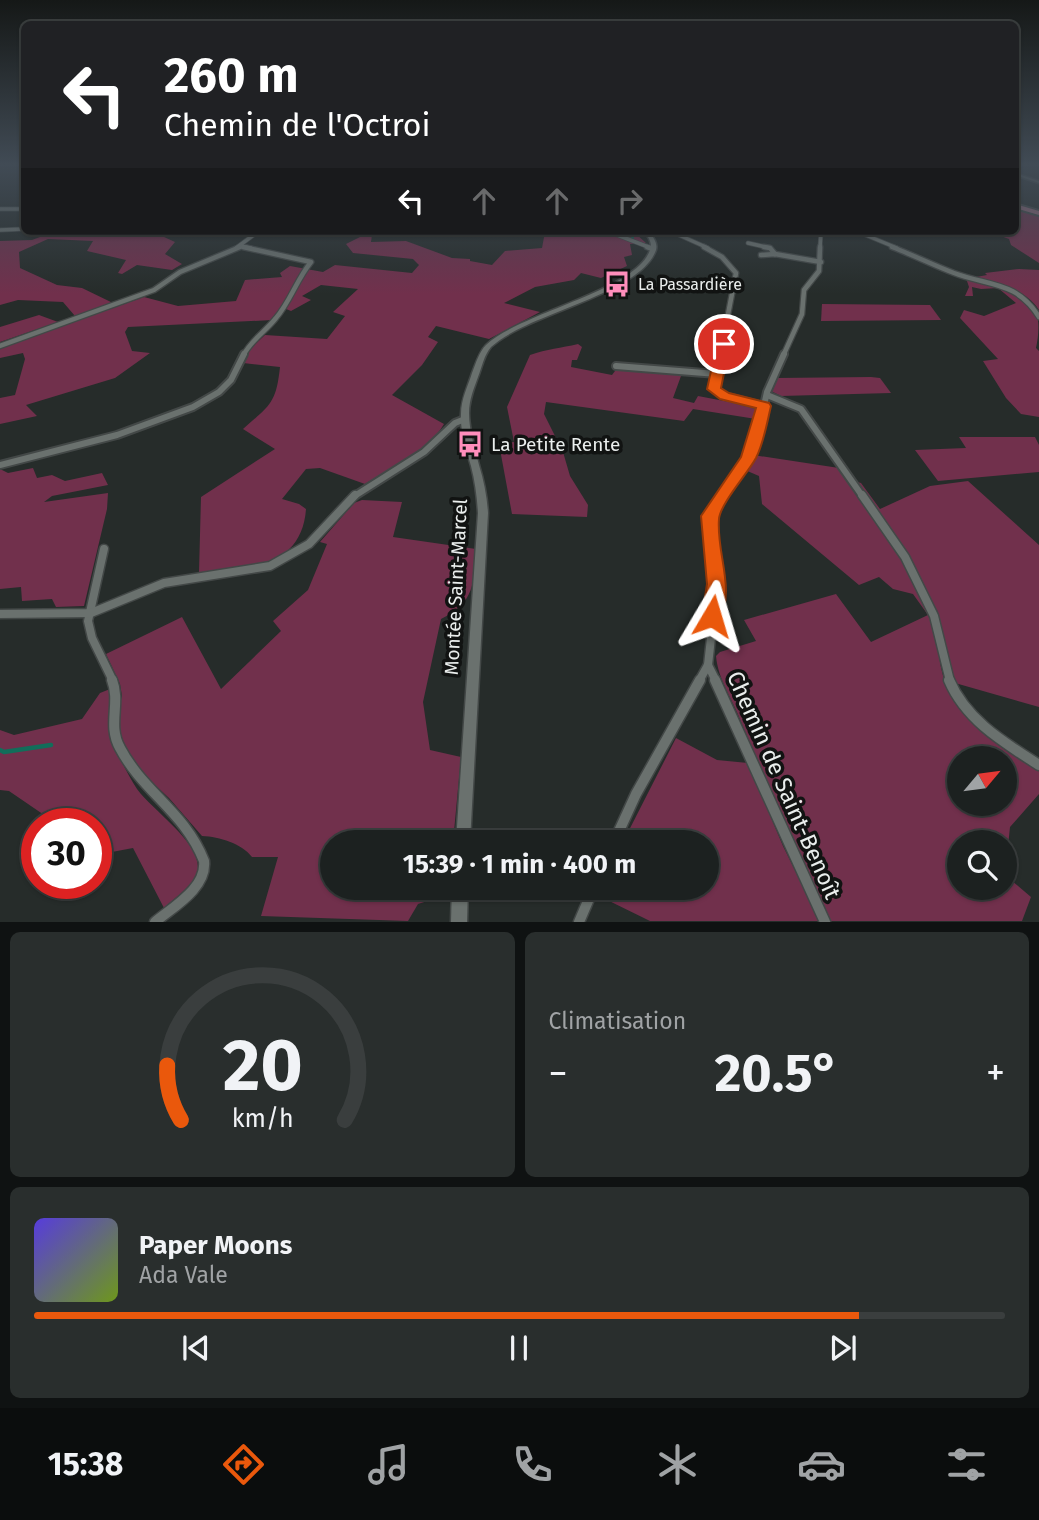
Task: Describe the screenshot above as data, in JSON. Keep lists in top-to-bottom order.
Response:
{
  "streets": {
    "main road": ["Montée Saint-Marcel"],
    "street": ["Chemin de Saint-Benoît"]
  },
  "places": {
    "bus stop": ["La Passardière", "La Petite Rente"]
  },
  "north": "top right",
  "page": {
    "turn": ["260 m", "Chemin de l'Octroi"],
    "limit": "30",
    "trip": "15:39 · 1 min · 400 m",
    "tile": "Climatisation",
    "heat": ["−", "20.5°", "+"],
    "song": ["Paper Moons", "Ada Vale"],
    "tabs": "15:38",
    "gauge": ["20", "km/h"]
  }
}
